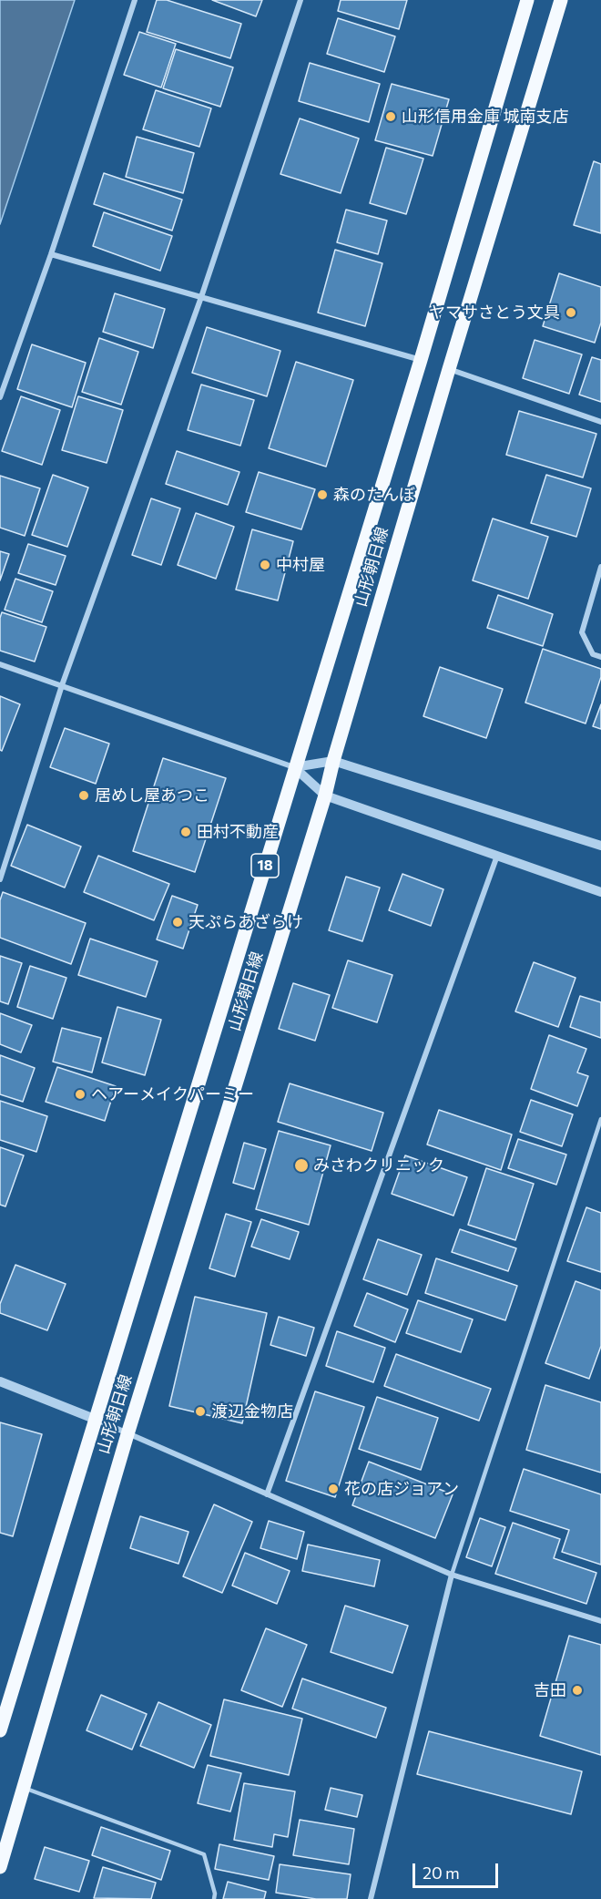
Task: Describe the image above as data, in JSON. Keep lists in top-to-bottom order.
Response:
{
  "streets": {
    "main road": ["山形朝日線", "18"]
  },
  "places": [
    "山形信用金庫 城南支店",
    "ヤマサさとう文具",
    "森のたんぼ",
    "中村屋",
    "居めし屋あつこ",
    "田村不動産",
    "天ぷらあざらけ",
    "ヘアーメイクパーミー",
    "みさわクリニック",
    "渡辺金物店",
    "花の店ジョアン",
    "吉田"
  ],
  "scale_bar": "20 m"
}
